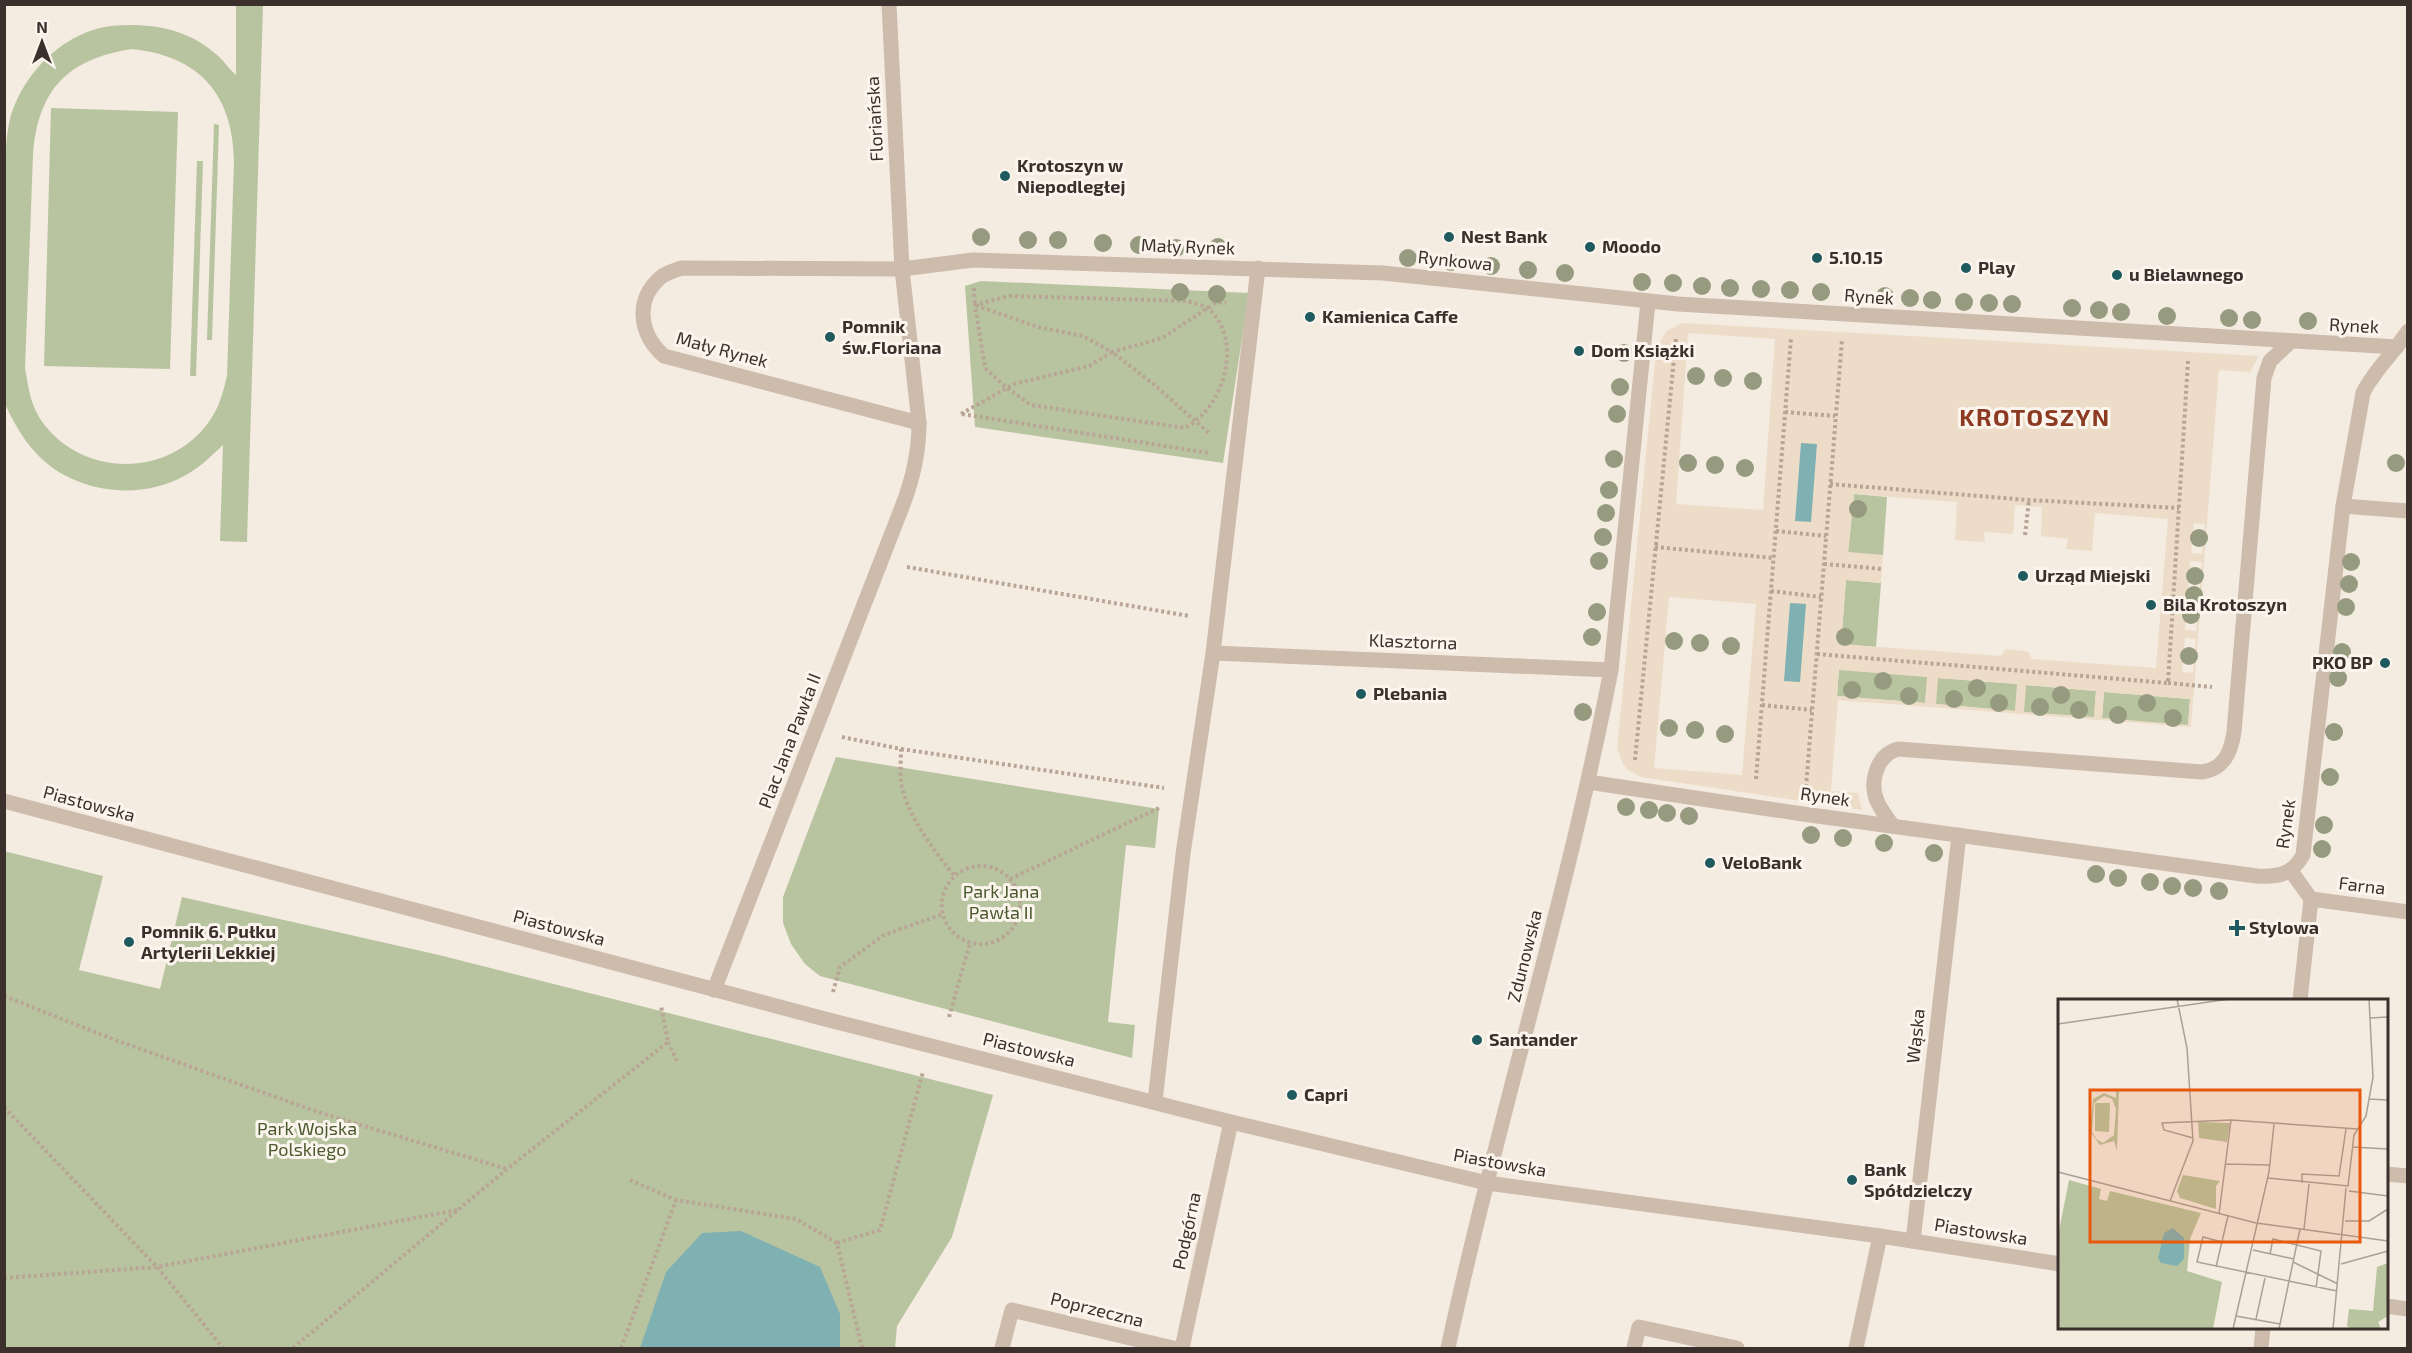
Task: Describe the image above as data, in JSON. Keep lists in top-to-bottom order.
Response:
{
  "streets": {
    "street": [
      "Floriańska",
      "Mały Rynek",
      "Rynkowa",
      "Rynek",
      "Klasztorna",
      "Plac Jana Pawła II",
      "Piastowska",
      "Farna",
      "Zdunowska",
      "Wąska",
      "Podgórna",
      "Poprzeczna"
    ]
  },
  "crossings": [
    ["Floriańska", "Mały Rynek"],
    ["Mały Rynek", "Rynkowa"],
    ["Mały Rynek", "Plac Jana Pawła II"],
    ["Rynkowa", "Rynek"],
    ["Rynek", "Zdunowska"],
    ["Rynek", "Wąska"],
    ["Plac Jana Pawła II", "Piastowska"],
    ["Piastowska", "Zdunowska"],
    ["Piastowska", "Wąska"],
    ["Piastowska", "Podgórna"]
  ],
  "districts": ["KROTOSZYN"],
  "parks": ["Park Jana Pawła II", "Park Wojska Polskiego"],
  "places": {
    "other": [
      "Krotoszyn w Niepodległej",
      "Nest Bank",
      "Moodo",
      "5.10.15",
      "Play",
      "u Bielawnego",
      "Kamienica Caffe",
      "Pomnik św.Floriana",
      "Dom Książki",
      "Urząd Miejski",
      "Bila Krotoszyn",
      "PKO BP",
      "Plebania",
      "VeloBank",
      "Pomnik 6. Pułku Artylerii Lekkiej",
      "Santander",
      "Capri",
      "Bank Spółdzielczy"
    ],
    "health": ["Stylowa"]
  },
  "north": "top"
}
